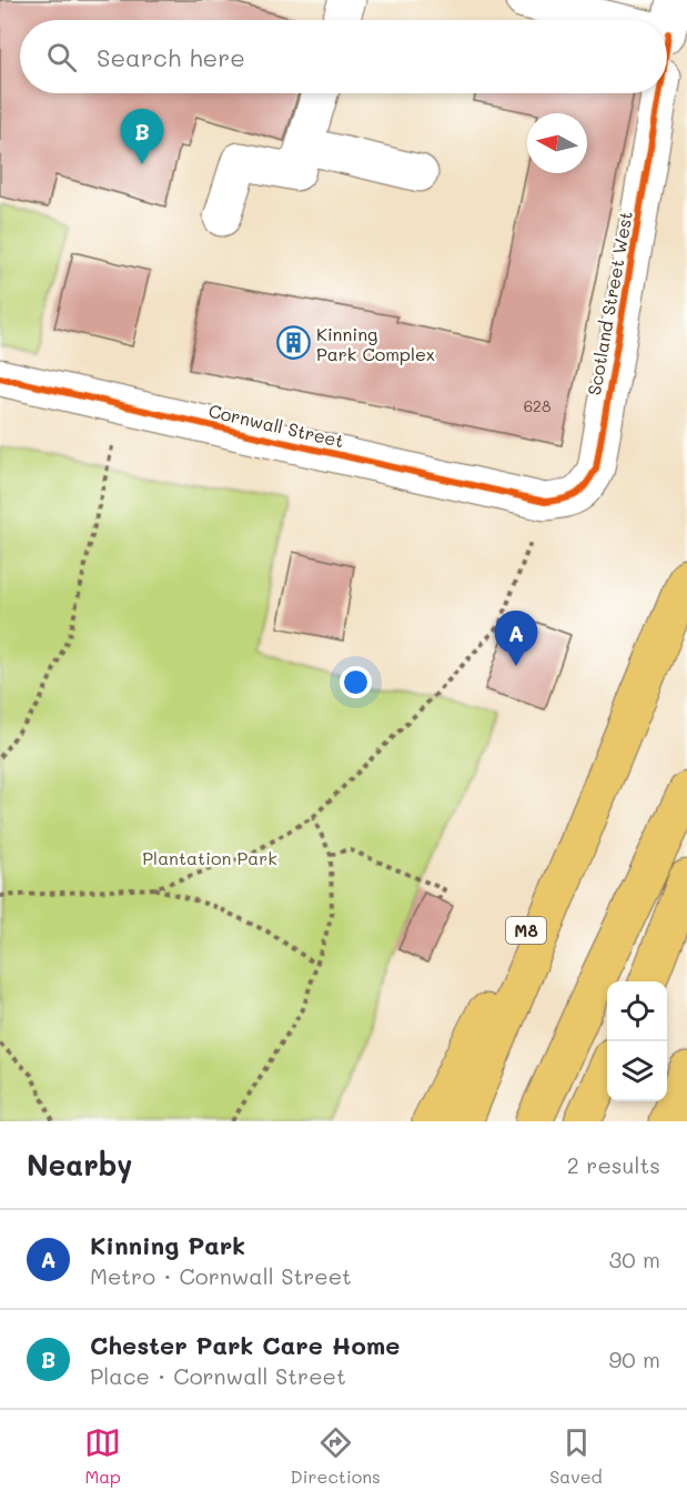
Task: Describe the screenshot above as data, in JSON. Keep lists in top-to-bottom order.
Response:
{
  "streets": {
    "highway": ["M8"],
    "street": ["Scotland Street West", "Cornwall Street"]
  },
  "crossings": [
    ["Scotland Street West", "Cornwall Street"]
  ],
  "parks": ["Plantation Park"],
  "places": {
    "building": ["Kinning Park Complex"]
  },
  "house_numbers": ["628"],
  "north": "left",
  "page": {
    "search": "Search here",
    "pins": ["B", "A"],
    "heading": ["Nearby", "2 results"],
    "list": [
      {
        "mark": "A",
        "name": "Kinning Park",
        "note": "Metro · Cornwall Street",
        "value": "30 m"
      },
      {
        "mark": "B",
        "name": "Chester Park Care Home",
        "note": "Place · Cornwall Street",
        "value": "90 m"
      }
    ],
    "nav": ["Map", "Directions", "Saved"]
  }
}
